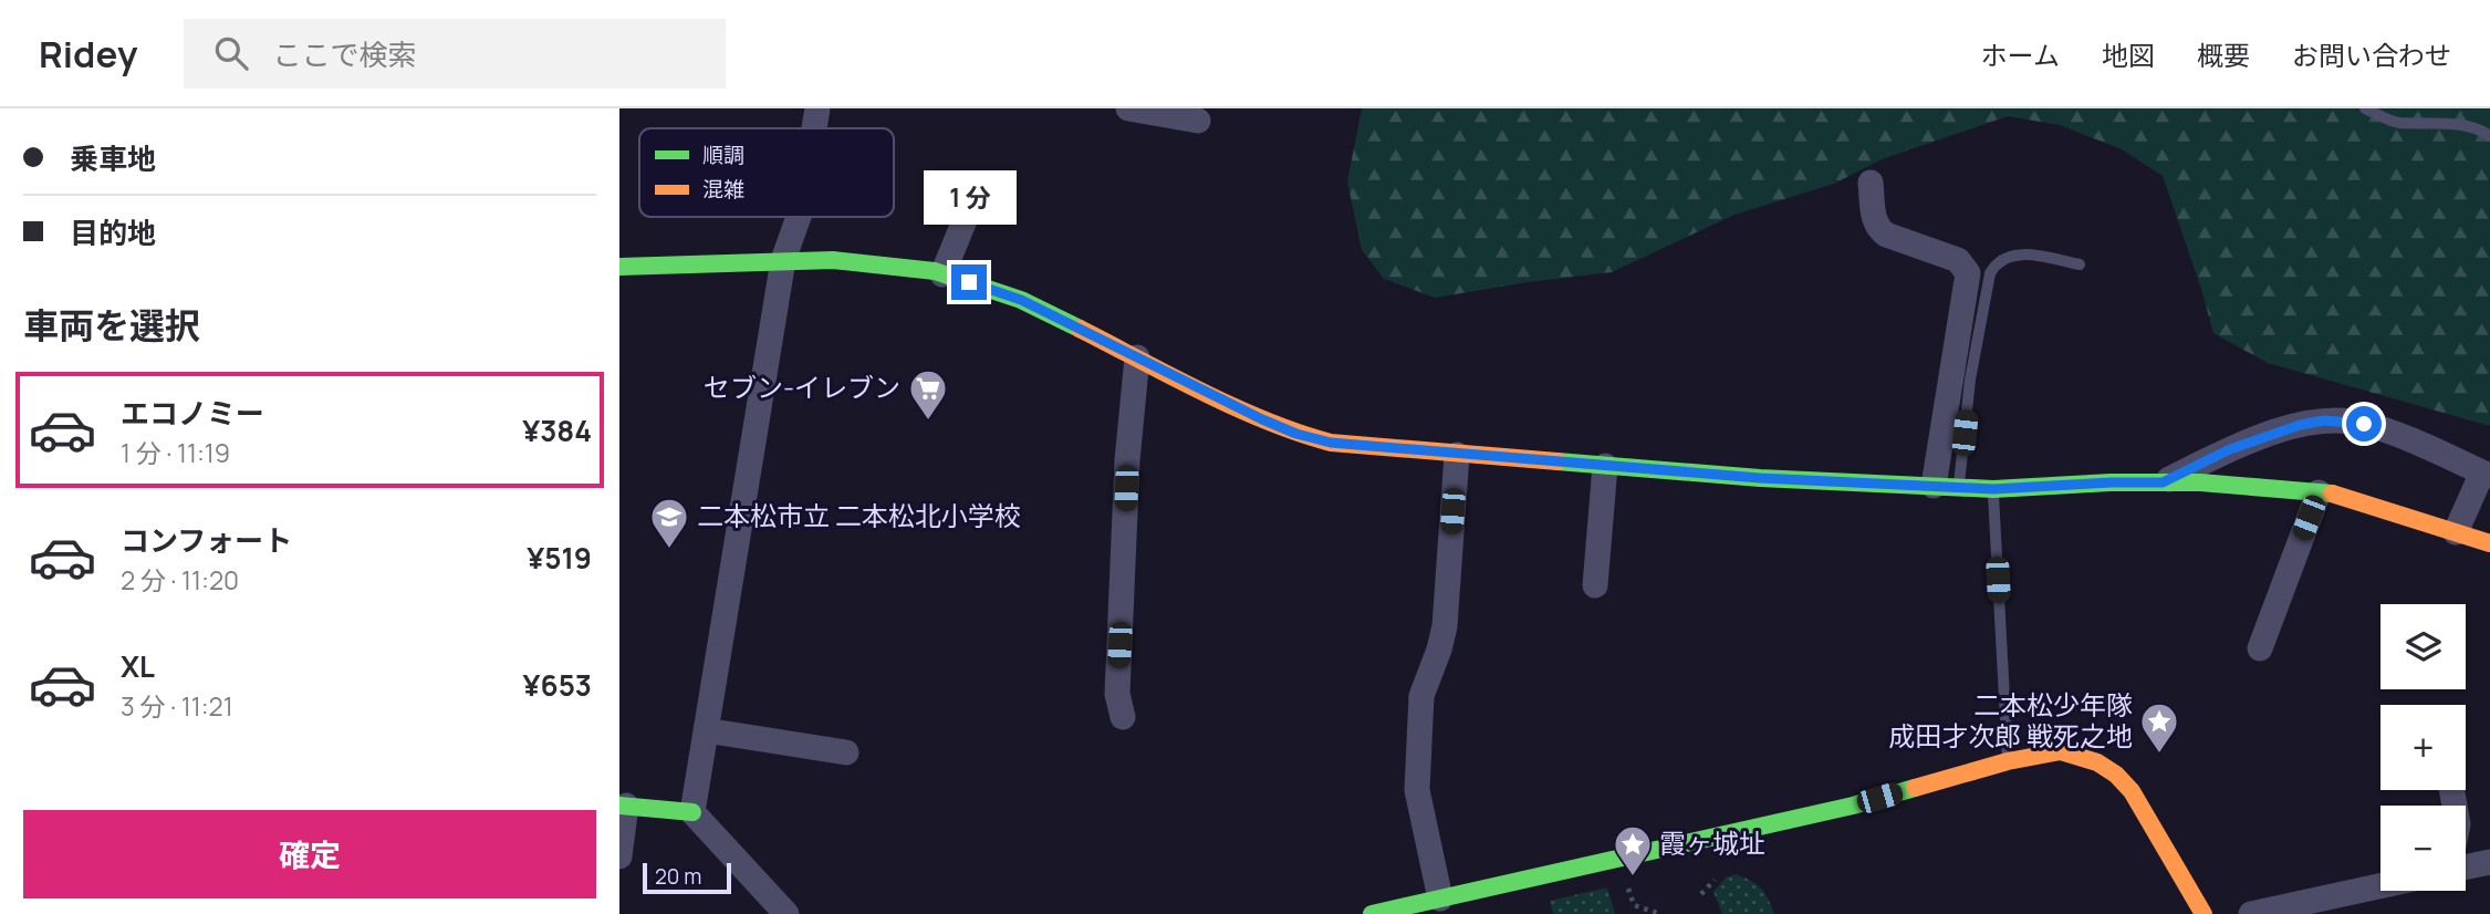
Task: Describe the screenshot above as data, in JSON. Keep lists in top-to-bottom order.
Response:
{
  "places": {
    "supermarket": ["セブン-イレブン"],
    "school or university": ["二本松市立 二本松北小学校"],
    "place": ["二本松少年隊 成田才次郎 戦死之地", "霞ヶ城址"]
  },
  "legend": ["順調", "混雑"],
  "scale_bar": "20 m",
  "page": {
    "header": "Ridey",
    "search": "ここで検索",
    "nav": [
      "ホーム",
      "地図",
      "概要",
      "お問い合わせ"
    ],
    "banner": ["乗車地", "目的地"],
    "bubble": "1 分",
    "heading": "車両を選択",
    "list": [
      {
        "name": "エコノミー",
        "note": "1 分 · 11:19",
        "value": "¥384"
      },
      {
        "name": "コンフォート",
        "note": "2 分 · 11:20",
        "value": "¥519"
      },
      {
        "name": "XL",
        "note": "3 分 · 11:21",
        "value": "¥653"
      }
    ],
    "map_buttons": ["+", "−"],
    "buttons": "確定",
    "scale": "20 m"
  }
}
